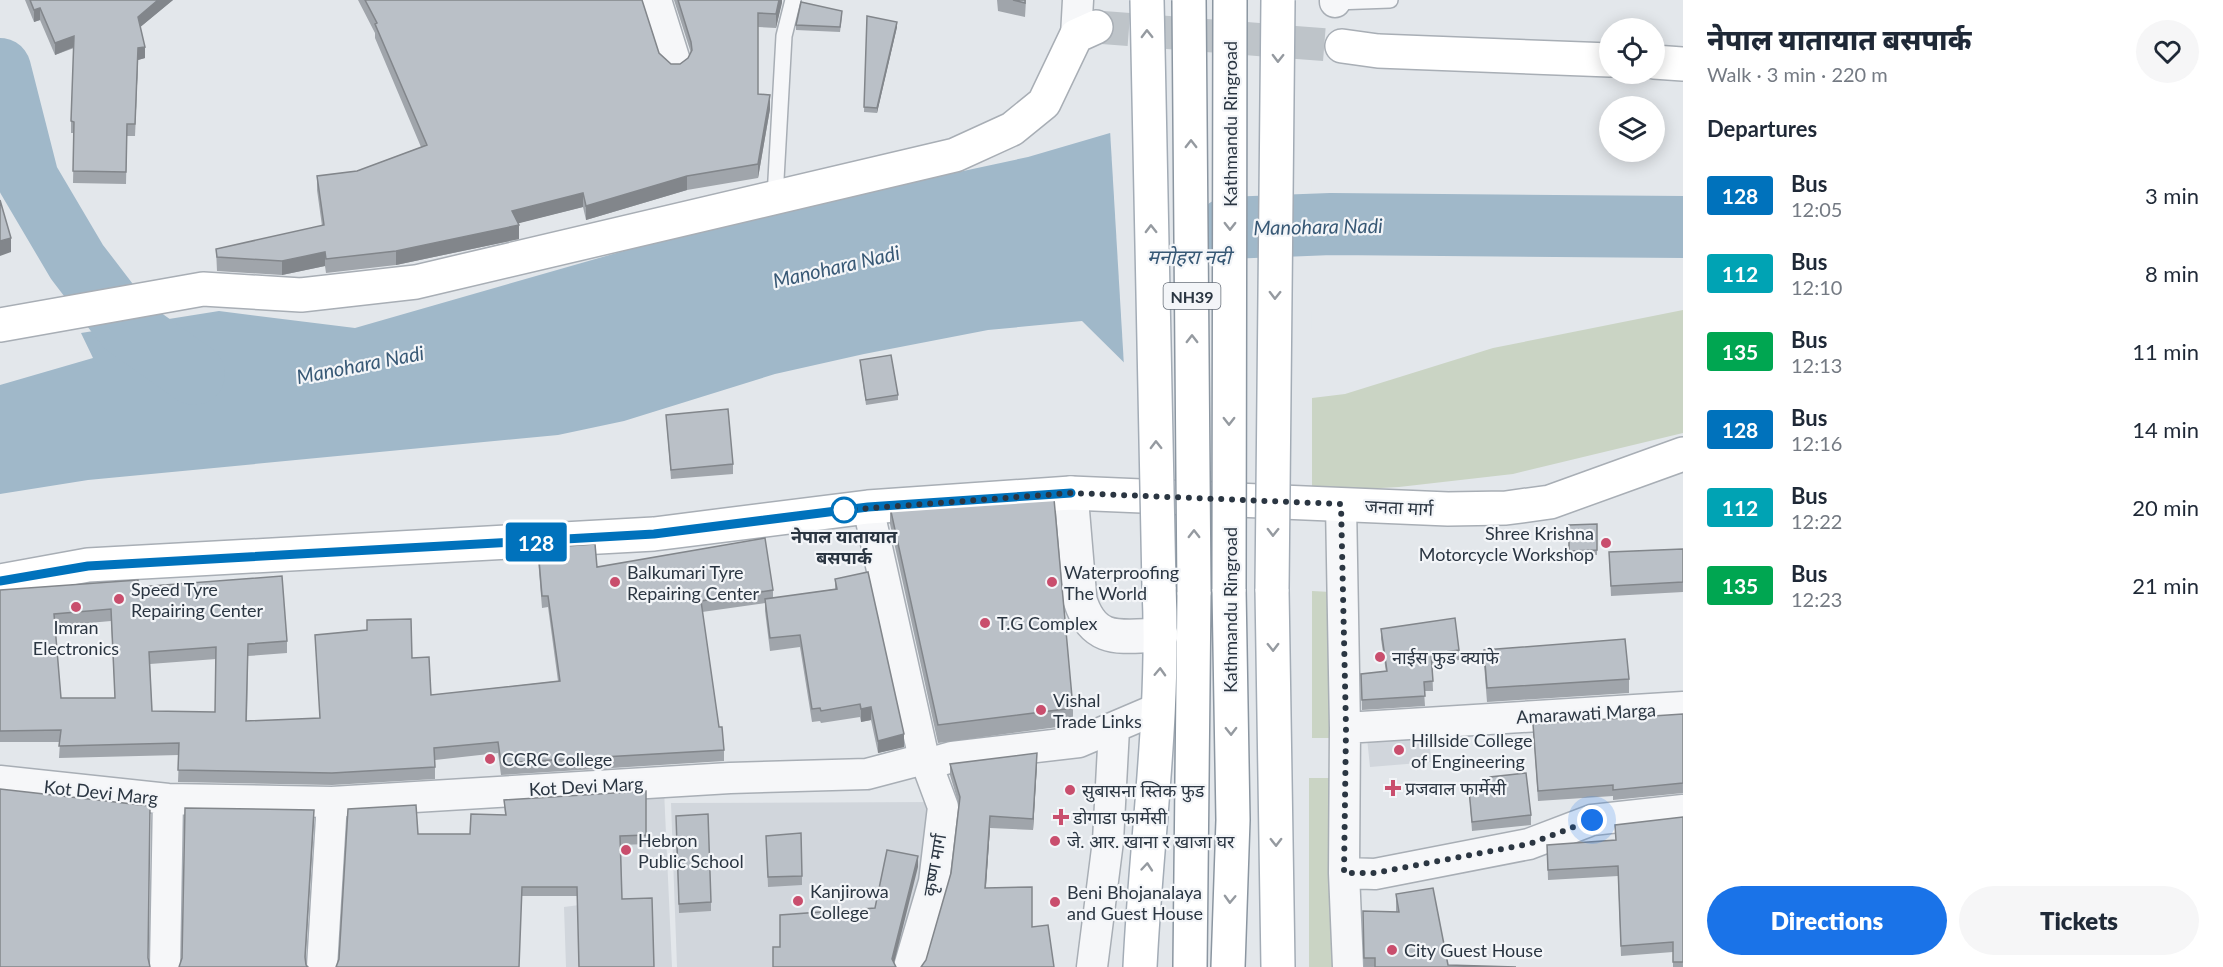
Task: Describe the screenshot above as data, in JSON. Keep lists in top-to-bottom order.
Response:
{
  "streets": {
    "main road": ["Kathmandu Ringroad", "NH39", "जनता मार्ग"],
    "street": ["Amarawati Marga", "Kot Devi Marg", "कृष्ण मार्ग"]
  },
  "crossings": [
    ["जनता मार्ग", "कृष्ण मार्ग"],
    ["Kot Devi Marg", "कृष्ण मार्ग"]
  ],
  "water": ["Manohara Nadi", "मनोहरा नदी"],
  "places": {
    "other": [
      "नेपाल यातायात बसपार्क",
      "Shree Krishna Motorcycle Workshop",
      "Balkumari Tyre Repairing Center",
      "Waterproofing The World",
      "Speed Tyre Repairing Center",
      "Imran Electronics",
      "T.G Complex",
      "नाईस फुड क्याफे",
      "Vishal Trade Links",
      "Hillside College of Engineering",
      "CCRC College",
      "सुबासना स्तिक फुड",
      "जे. आर. खाना र खाजा घर",
      "Hebron Public School",
      "Kanjirowa College",
      "Beni Bhojanalaya and Guest House",
      "City Guest House"
    ],
    "health": ["प्रजवाल फार्मेसी", "डोगाडा फार्मेसी"]
  },
  "lines": ["bus line 128"],
  "page": {
    "on_map": "128",
    "heading": [
      ["नेपाल यातायात बसपार्क", "Walk · 3 min · 220 m"],
      "Departures"
    ],
    "list": [
      {
        "mark": "128",
        "name": "Bus",
        "note": "12:05",
        "value": "3 min"
      },
      {
        "mark": "112",
        "name": "Bus",
        "note": "12:10",
        "value": "8 min"
      },
      {
        "mark": "135",
        "name": "Bus",
        "note": "12:13",
        "value": "11 min"
      },
      {
        "mark": "128",
        "name": "Bus",
        "note": "12:16",
        "value": "14 min"
      },
      {
        "mark": "112",
        "name": "Bus",
        "note": "12:22",
        "value": "20 min"
      },
      {
        "mark": "135",
        "name": "Bus",
        "note": "12:23",
        "value": "21 min"
      }
    ],
    "buttons": ["Directions", "Tickets"]
  }
}
